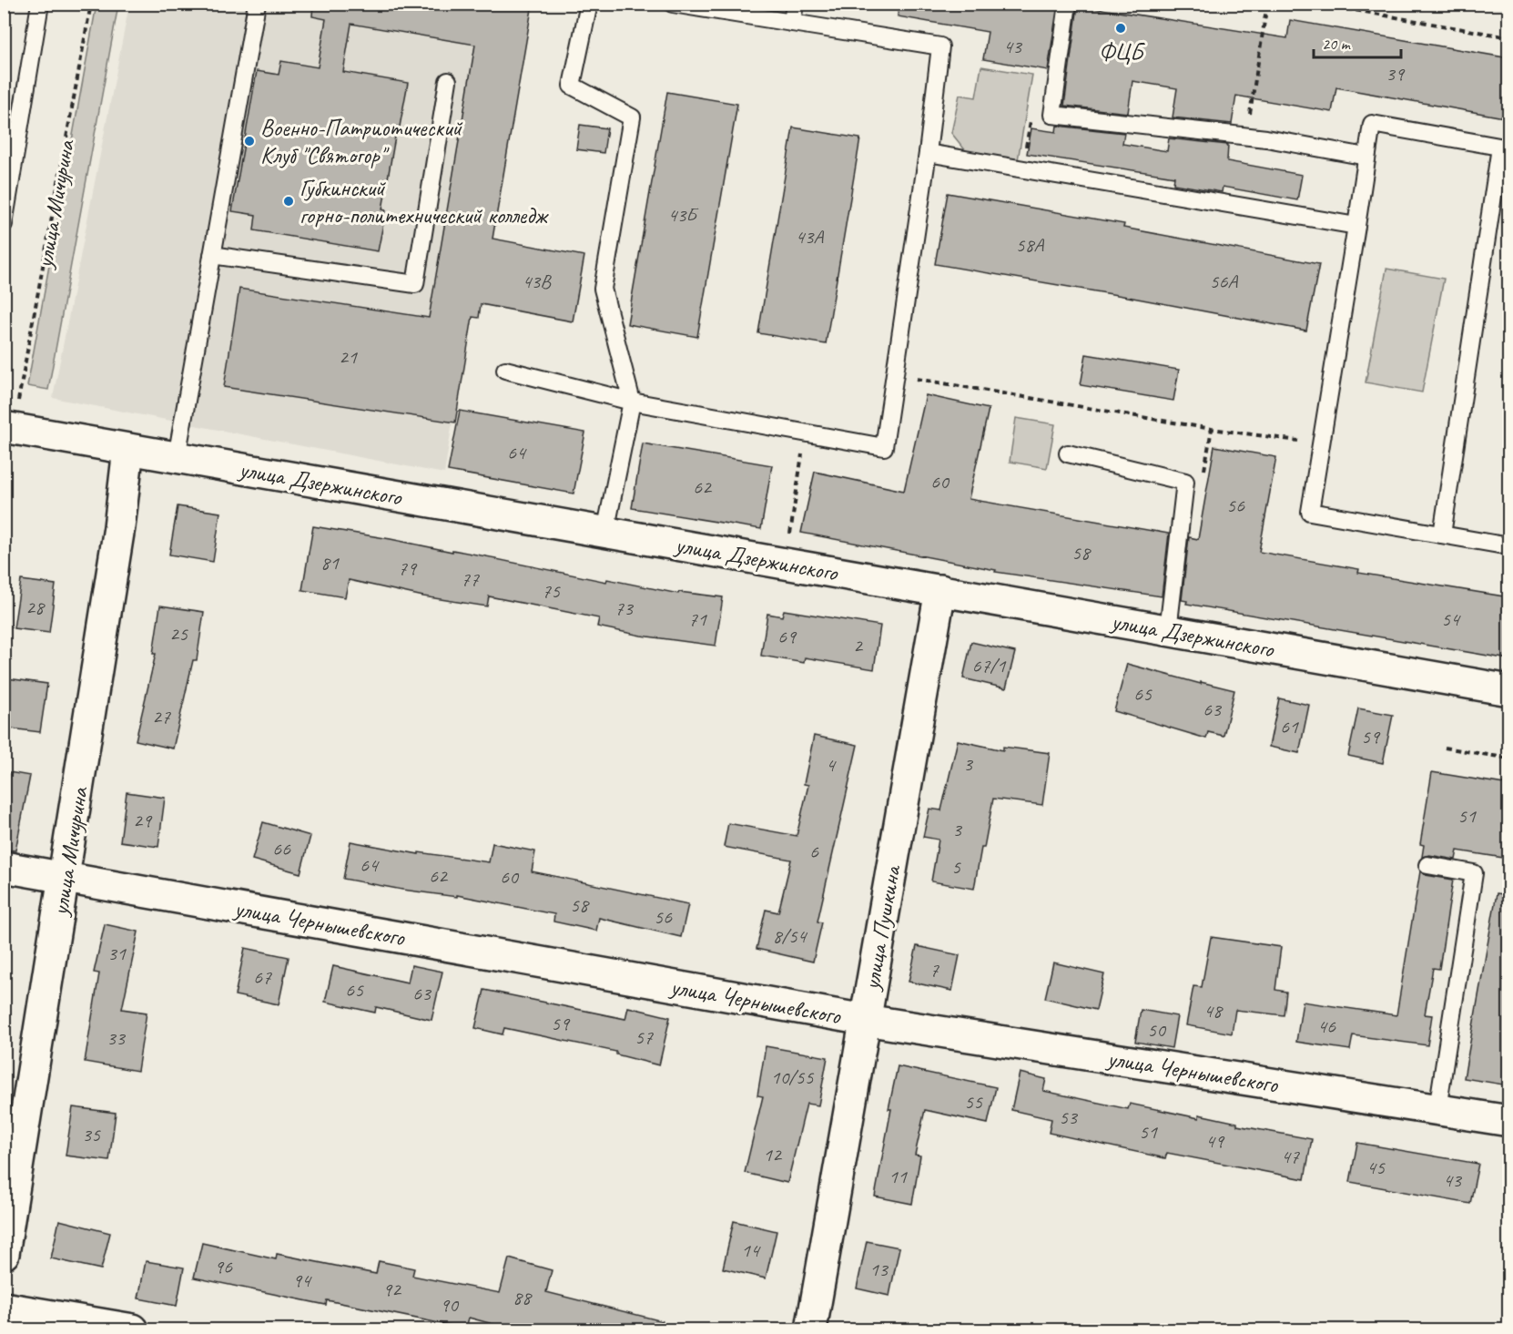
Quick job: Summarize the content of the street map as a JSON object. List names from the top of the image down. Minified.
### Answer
{"streets":{"street":["улица Мичурина","улица Дзержинского","улица Чернышевского","улица Пушкина"]},"crossings":[["улица Мичурина","улица Дзержинского"],["улица Мичурина","улица Чернышевского"],["улица Дзержинского","улица Пушкина"],["улица Чернышевского","улица Пушкина"]],"places":["ФЦБ","Военно-Патриотический Клуб \"Святогор\"","Губкинский горно-политехнический колледж"],"house_numbers":["43","39","43Б","43А","58А","43В","56А","21","64","60","62","56","58","81","79","77","75","28","73","71","54","25","69","2","67/1","65","63","27","61","59","3","4","51","29","3","66","6","64","5","62","60","58","56","8/54","31","7","67","65","63","48","59","46","50","57","33","10/55","55","53","51","35","49","12","47","45","11","43","14","96","13","94","92","88","90"],"scale_bar":"20 m"}
